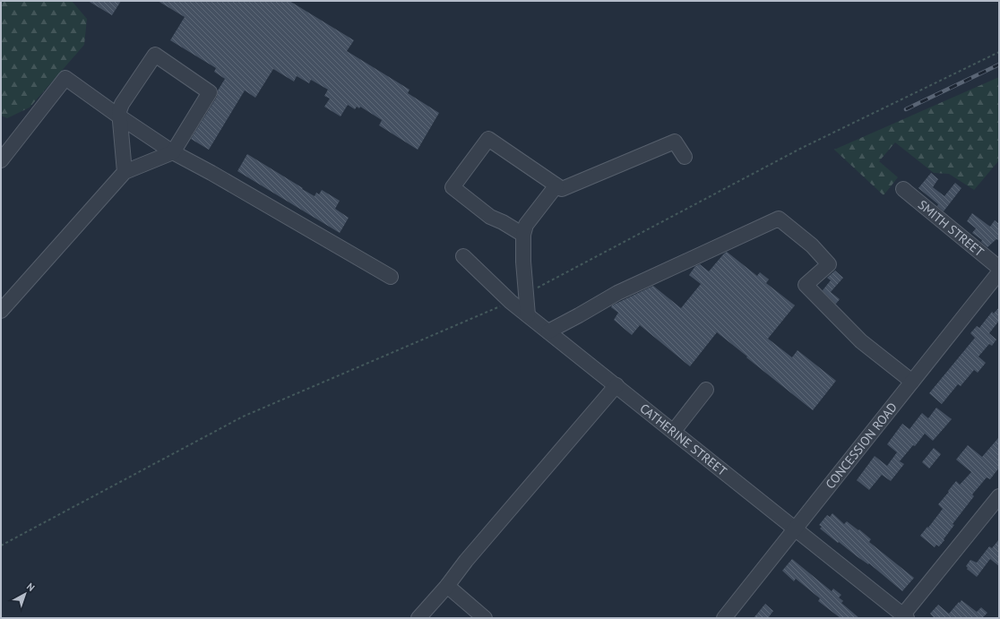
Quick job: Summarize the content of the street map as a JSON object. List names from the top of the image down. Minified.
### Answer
{"streets":{"street":["SMITH STREET","CATHERINE STREET","CONCESSION ROAD"]},"crossings":[["SMITH STREET","CONCESSION ROAD"],["CATHERINE STREET","CONCESSION ROAD"]],"north":"top right"}
